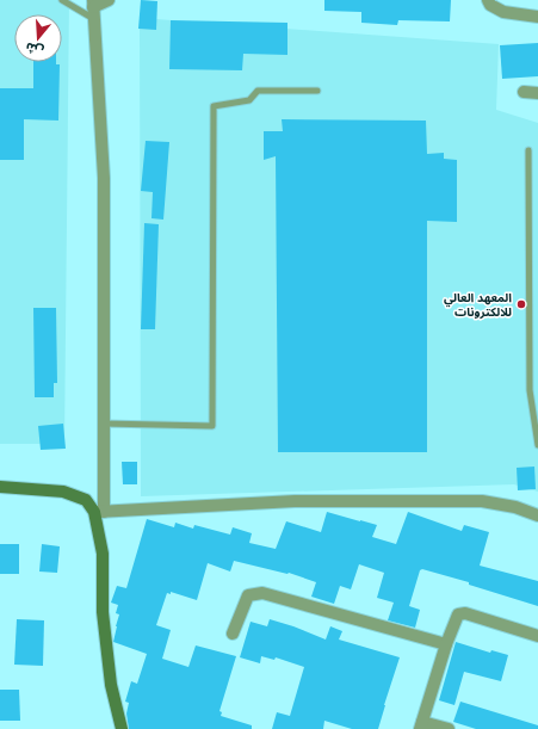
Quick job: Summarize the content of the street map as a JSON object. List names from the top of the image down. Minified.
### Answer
{"places":["المعهد العالي للالكترونات"],"north":"bottom"}
